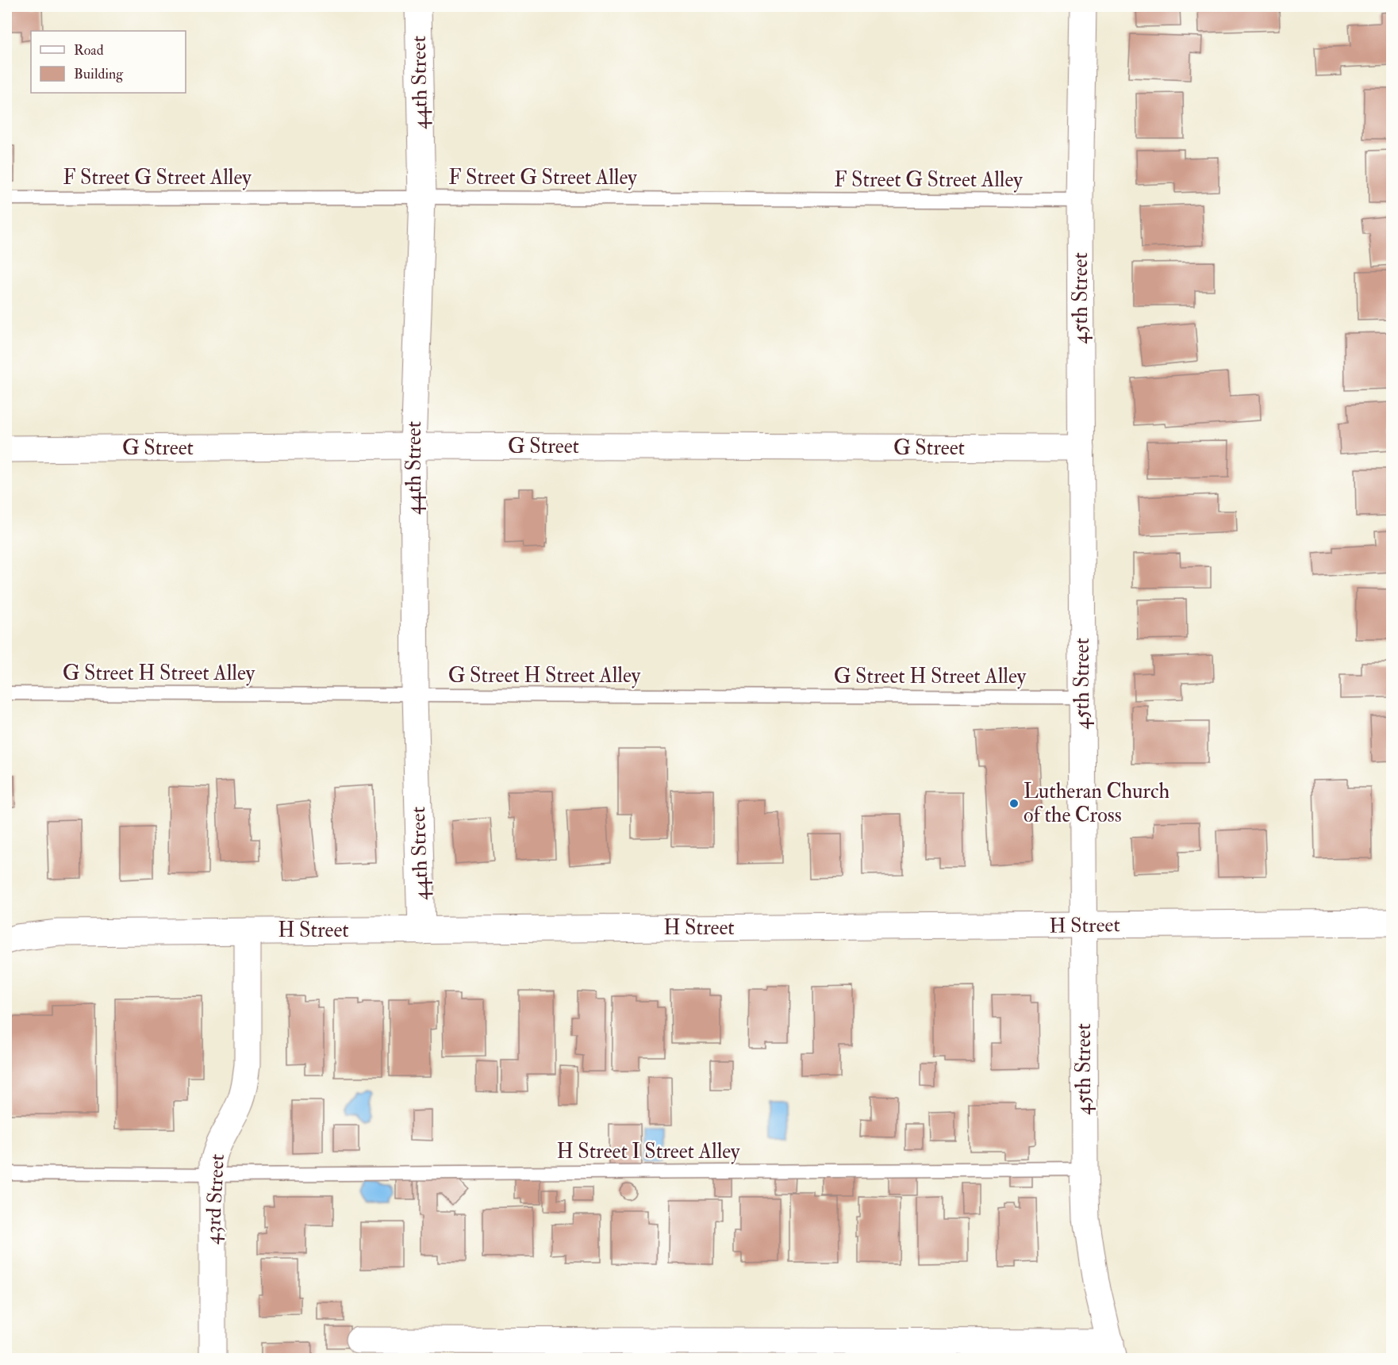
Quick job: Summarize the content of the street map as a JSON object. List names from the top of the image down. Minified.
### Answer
{"streets":{"street":["44th Street","45th Street","G Street","H Street","43rd Street"],"lane":["F Street G Street Alley","G Street H Street Alley","H Street I Street Alley"]},"crossings":[["44th Street","F Street G Street Alley"],["44th Street","G Street"],["44th Street","G Street H Street Alley"],["44th Street","H Street"],["F Street G Street Alley","45th Street"],["45th Street","G Street"],["45th Street","G Street H Street Alley"],["45th Street","H Street"],["45th Street","H Street I Street Alley"],["H Street","43rd Street"],["H Street I Street Alley","43rd Street"]],"places":["Lutheran Church of the Cross"],"legend":["Road","Building"]}
